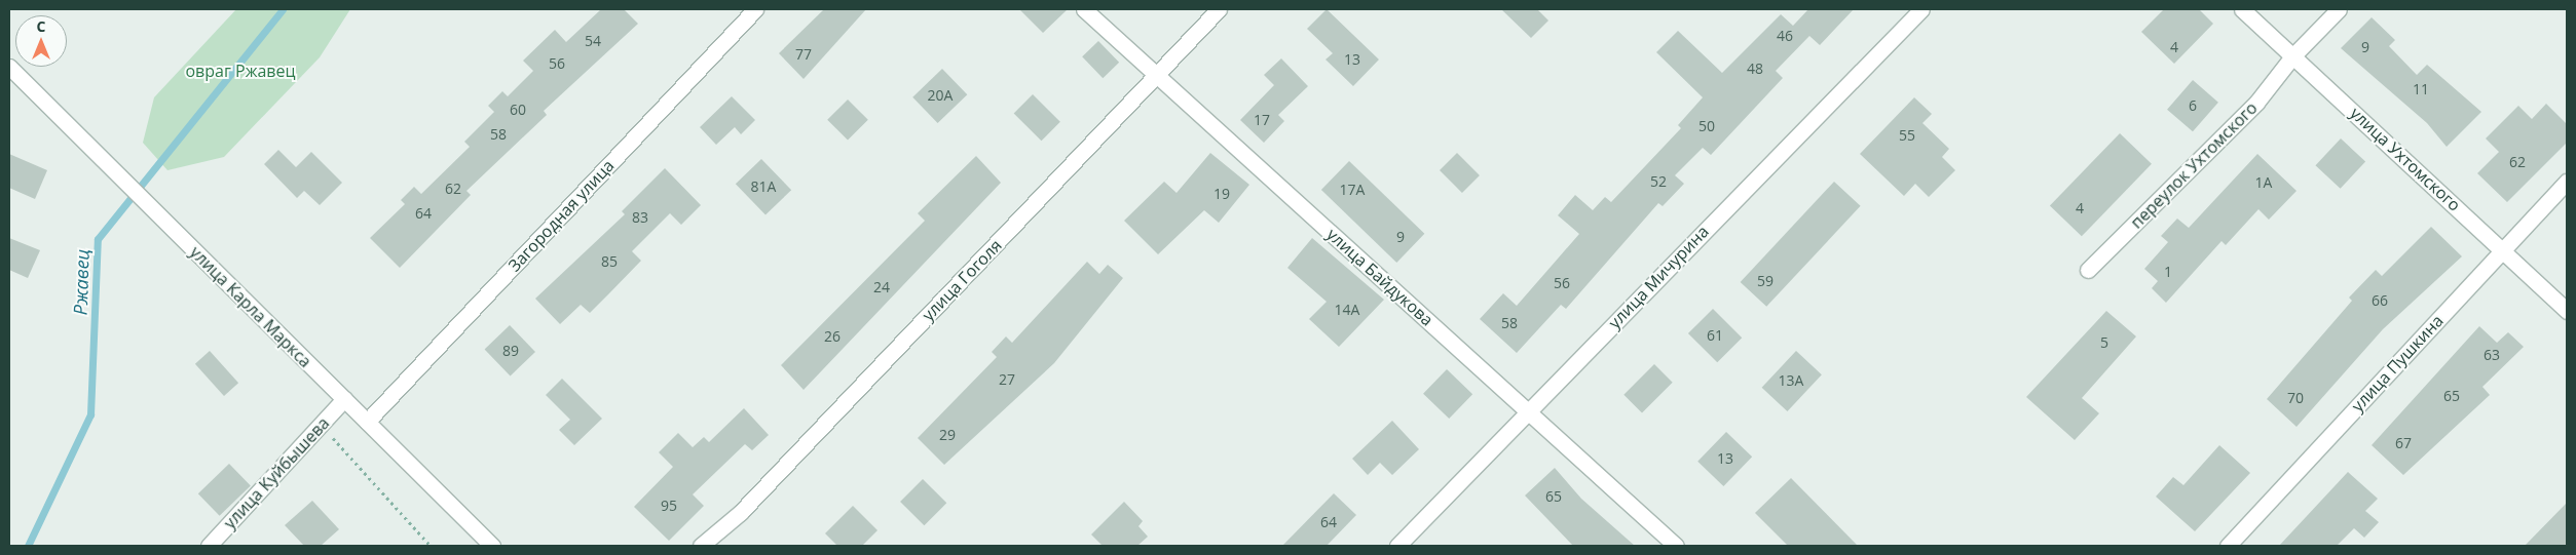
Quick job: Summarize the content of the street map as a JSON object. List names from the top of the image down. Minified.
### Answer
{"streets":{"street":["улица Ухтомского","переулок Ухтомского","Загородная улица","улица Байдукова","улица Мичурина","улица Гоголя","улица Карла Маркса","улица Пушкина","улица Куйбышева"]},"crossings":[["улица Ухтомского","переулок Ухтомского"],["улица Ухтомского","улица Пушкина"],["Загородная улица","улица Карла Маркса"],["улица Байдукова","улица Мичурина"],["улица Байдукова","улица Гоголя"],["улица Карла Маркса","улица Куйбышева"]],"water":["Ржавец"],"parks":["овраг Ржавец"],"house_numbers":["46","54","4","9","77","13","56","48","11","20А","6","60","17","50","58","55","62","52","1А","81А","62","17А","19","4","64","83","9","85","1","59","56","24","66","14А","58","61","26","5","89","63","27","13А","65","70","29","67","13","65","95","64"],"north":"top"}
